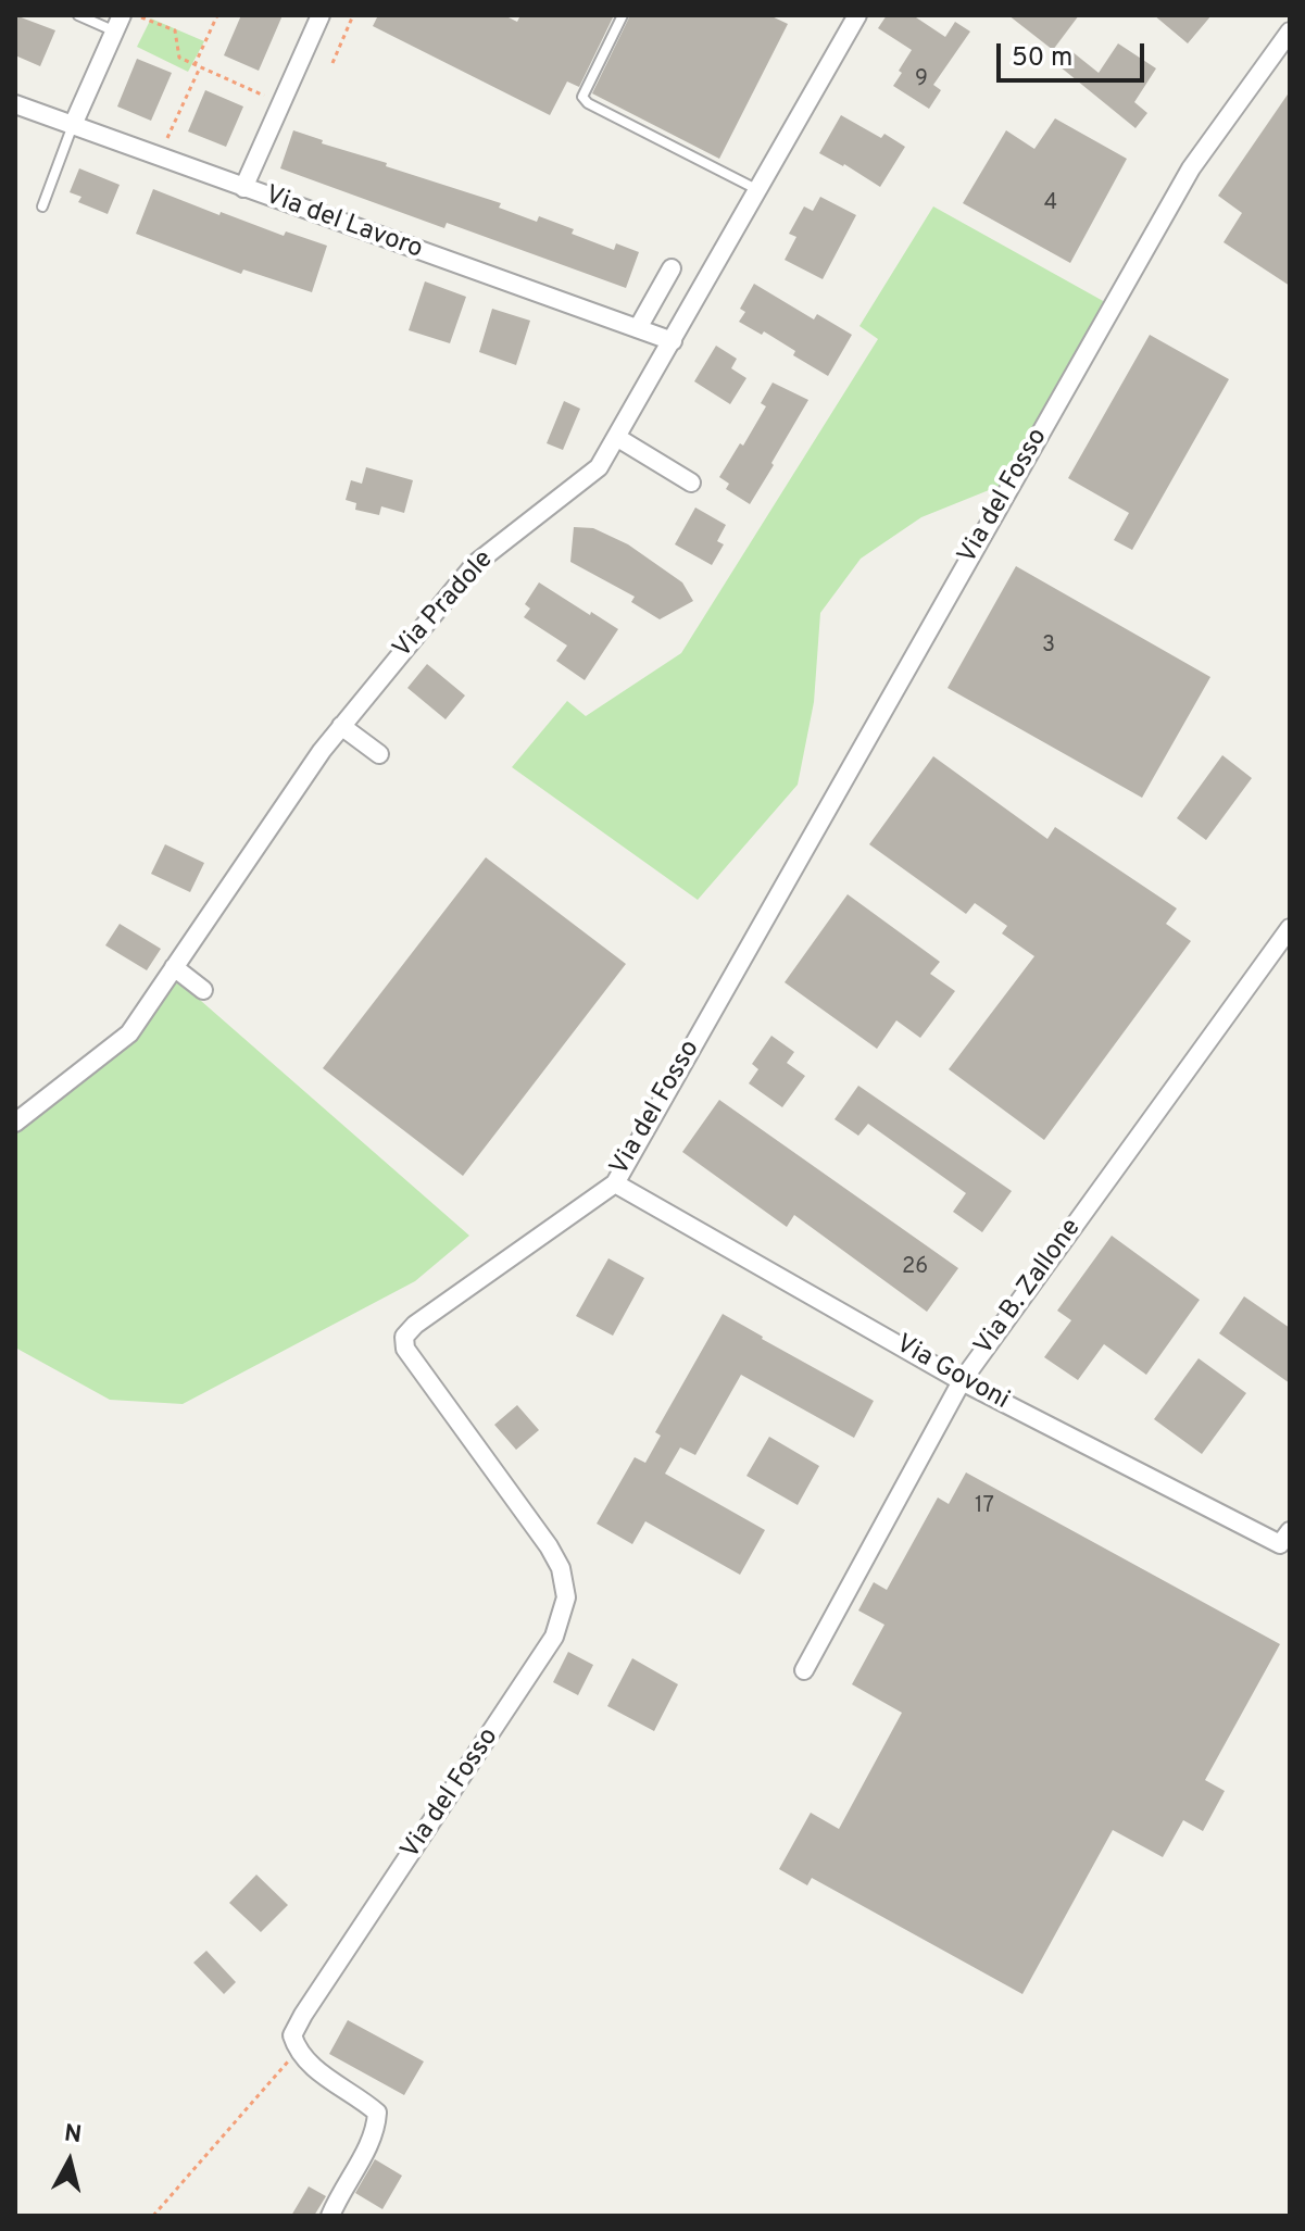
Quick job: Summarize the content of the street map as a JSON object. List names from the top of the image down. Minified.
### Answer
{"streets":{"street":["Via del Lavoro","Via del Fosso","Via Pradole","Via B. Zallone","Via Govoni"]},"crossings":[["Via del Lavoro","Via Pradole"],["Via del Fosso","Via Govoni"],["Via B. Zallone","Via Govoni"]],"house_numbers":["9","4","3","26","17"],"scale_bar":"50 m","north":"top"}
